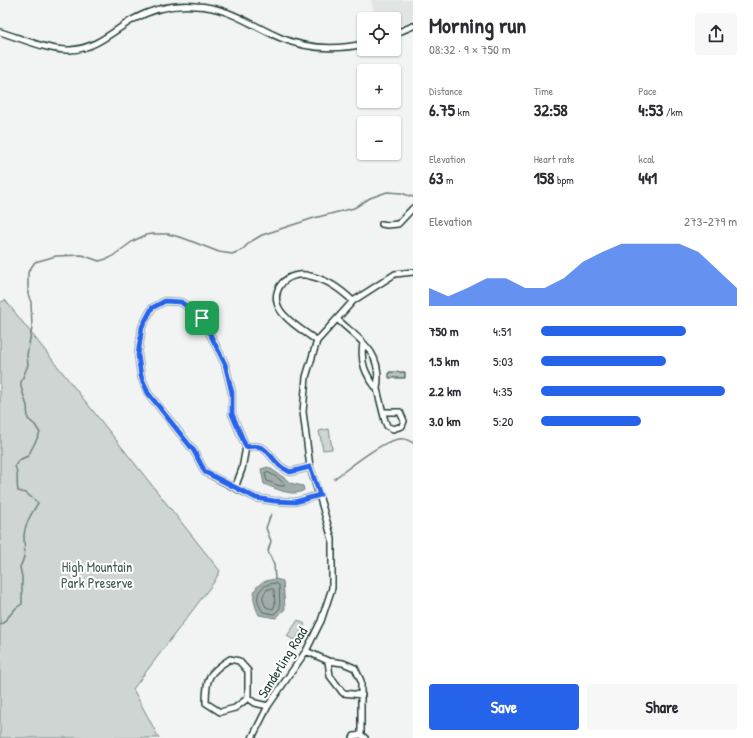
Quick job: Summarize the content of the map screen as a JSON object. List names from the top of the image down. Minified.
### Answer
{"streets":{"street":["Sanderling Road"]},"parks":["High Mountain Park Preserve"],"page":{"heading":["Morning run","08:32 · 9 × 750 m"],"map_buttons":["+","−"],"stats":[["Distance","6.75 km"],["Time","32:58"],["Pace","4:53 /km"],["Elevation","63 m"],["Heart rate","158 bpm"],["kcal","441"]],"chart":["Elevation","273–279 m"],"list":[{"name":"750 m","note":"4:51"},{"name":"1.5 km","note":"5:03"},{"name":"2.2 km","note":"4:35"},{"name":"3.0 km","note":"5:20"}],"buttons":["Save","Share"]}}
